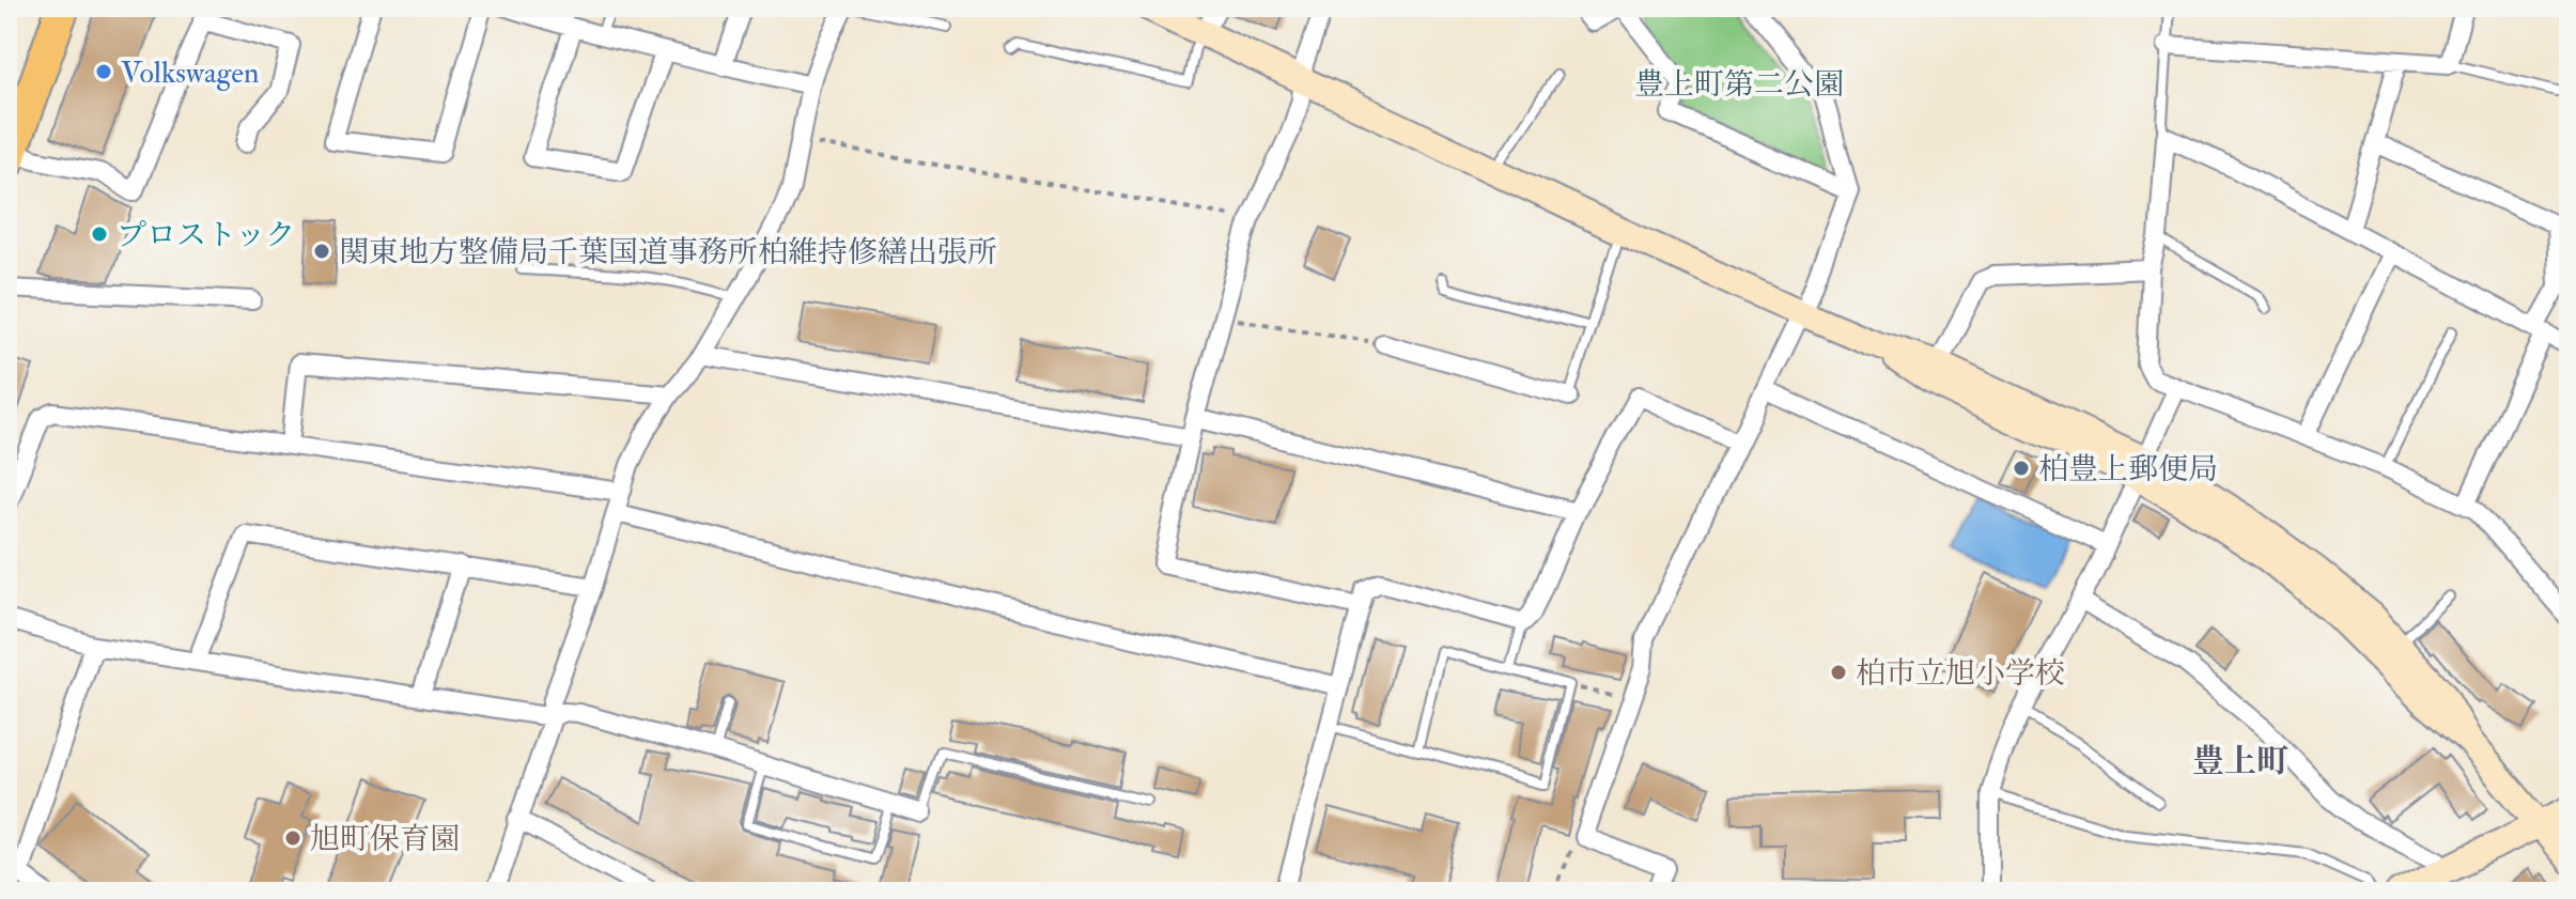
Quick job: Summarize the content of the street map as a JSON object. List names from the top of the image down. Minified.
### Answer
{"districts":["豊上町"],"parks":["豊上町第二公園"],"places":["Volkswagen","プロストック","関東地方整備局千葉国道事務所柏維持修繕出張所","柏豊上郵便局","柏市立旭小学校","旭町保育園"]}
